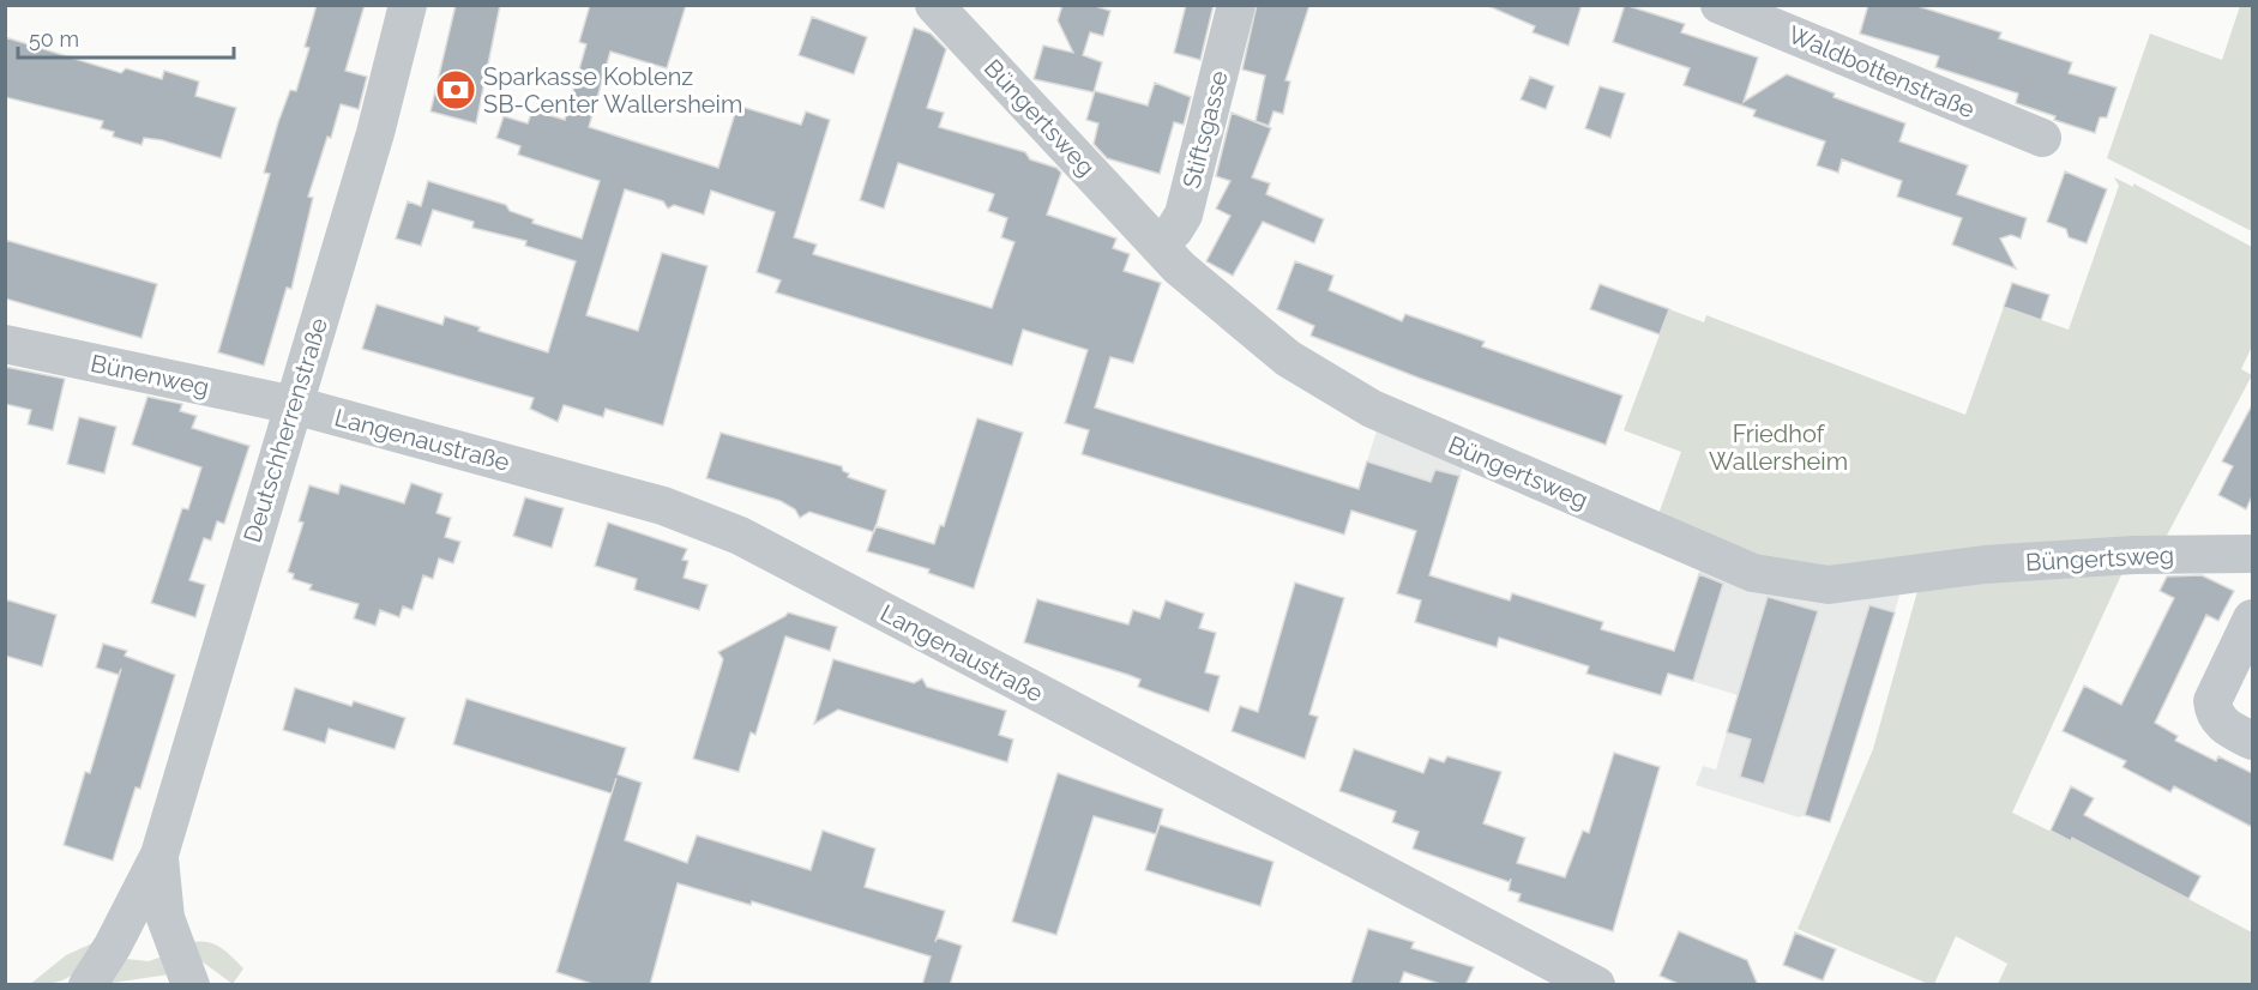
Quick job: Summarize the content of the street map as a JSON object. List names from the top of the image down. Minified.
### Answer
{"streets":{"street":["Waldbottenstraße","Büngertsweg","Stiftsgasse","Bünenweg","Deutschherrenstraße","Langenaustraße"]},"crossings":[["Büngertsweg","Stiftsgasse"],["Bünenweg","Deutschherrenstraße"],["Bünenweg","Langenaustraße"],["Deutschherrenstraße","Langenaustraße"]],"parks":["Friedhof Wallersheim"],"places":{"bank":["Sparkasse Koblenz SB-Center Wallersheim"]},"scale_bar":"50 m"}
